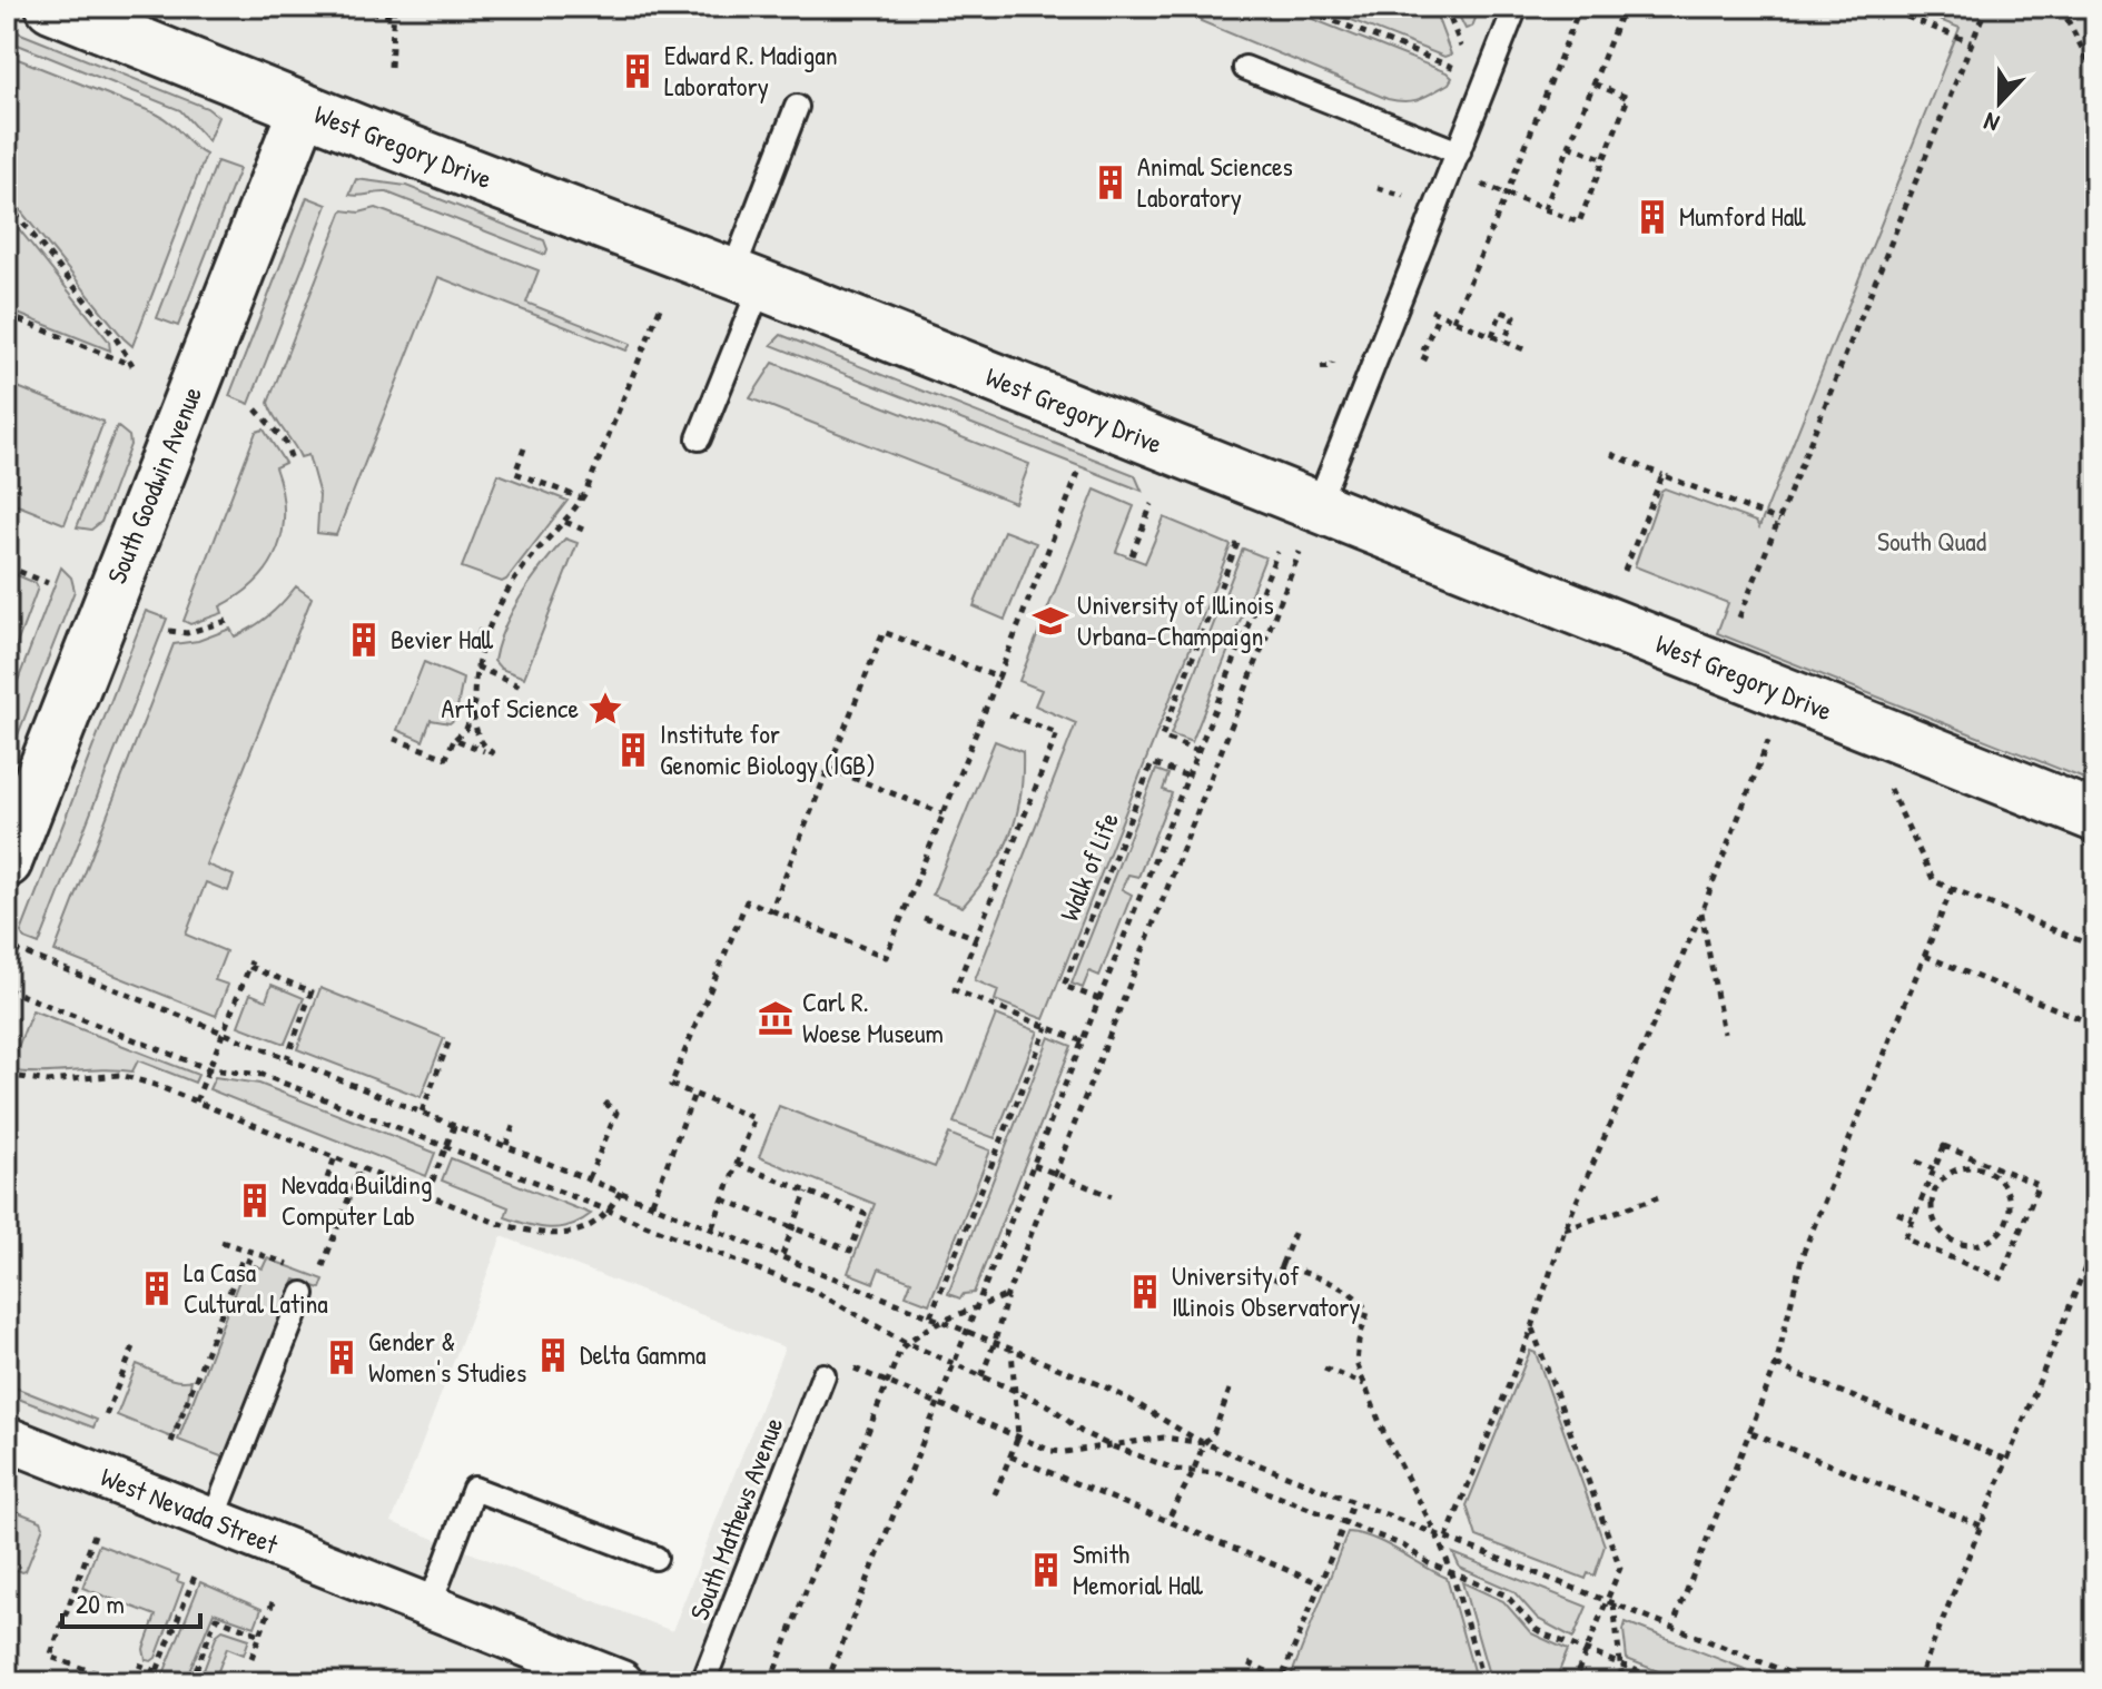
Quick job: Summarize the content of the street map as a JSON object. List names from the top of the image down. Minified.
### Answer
{"streets":{"street":["West Gregory Drive","South Goodwin Avenue","West Nevada Street"],"lane":["South Mathews Avenue"],"path":["Walk of Life"]},"crossings":[["West Gregory Drive","South Goodwin Avenue"]],"parks":["South Quad"],"places":{"building":["Edward R. Madigan Laboratory","Animal Sciences Laboratory","Mumford Hall","Bevier Hall","Institute for Genomic Biology (IGB)","Nevada Building Computer Lab","La Casa Cultural Latina","University of Illinois Observatory","Delta Gamma","Gender & Women's Studies","Smith Memorial Hall"],"school or university":["University of Illinois Urbana-Champaign"],"place":["Art of Science"],"museum":["Carl R. Woese Museum"]},"scale_bar":"20 m","north":"bottom"}
